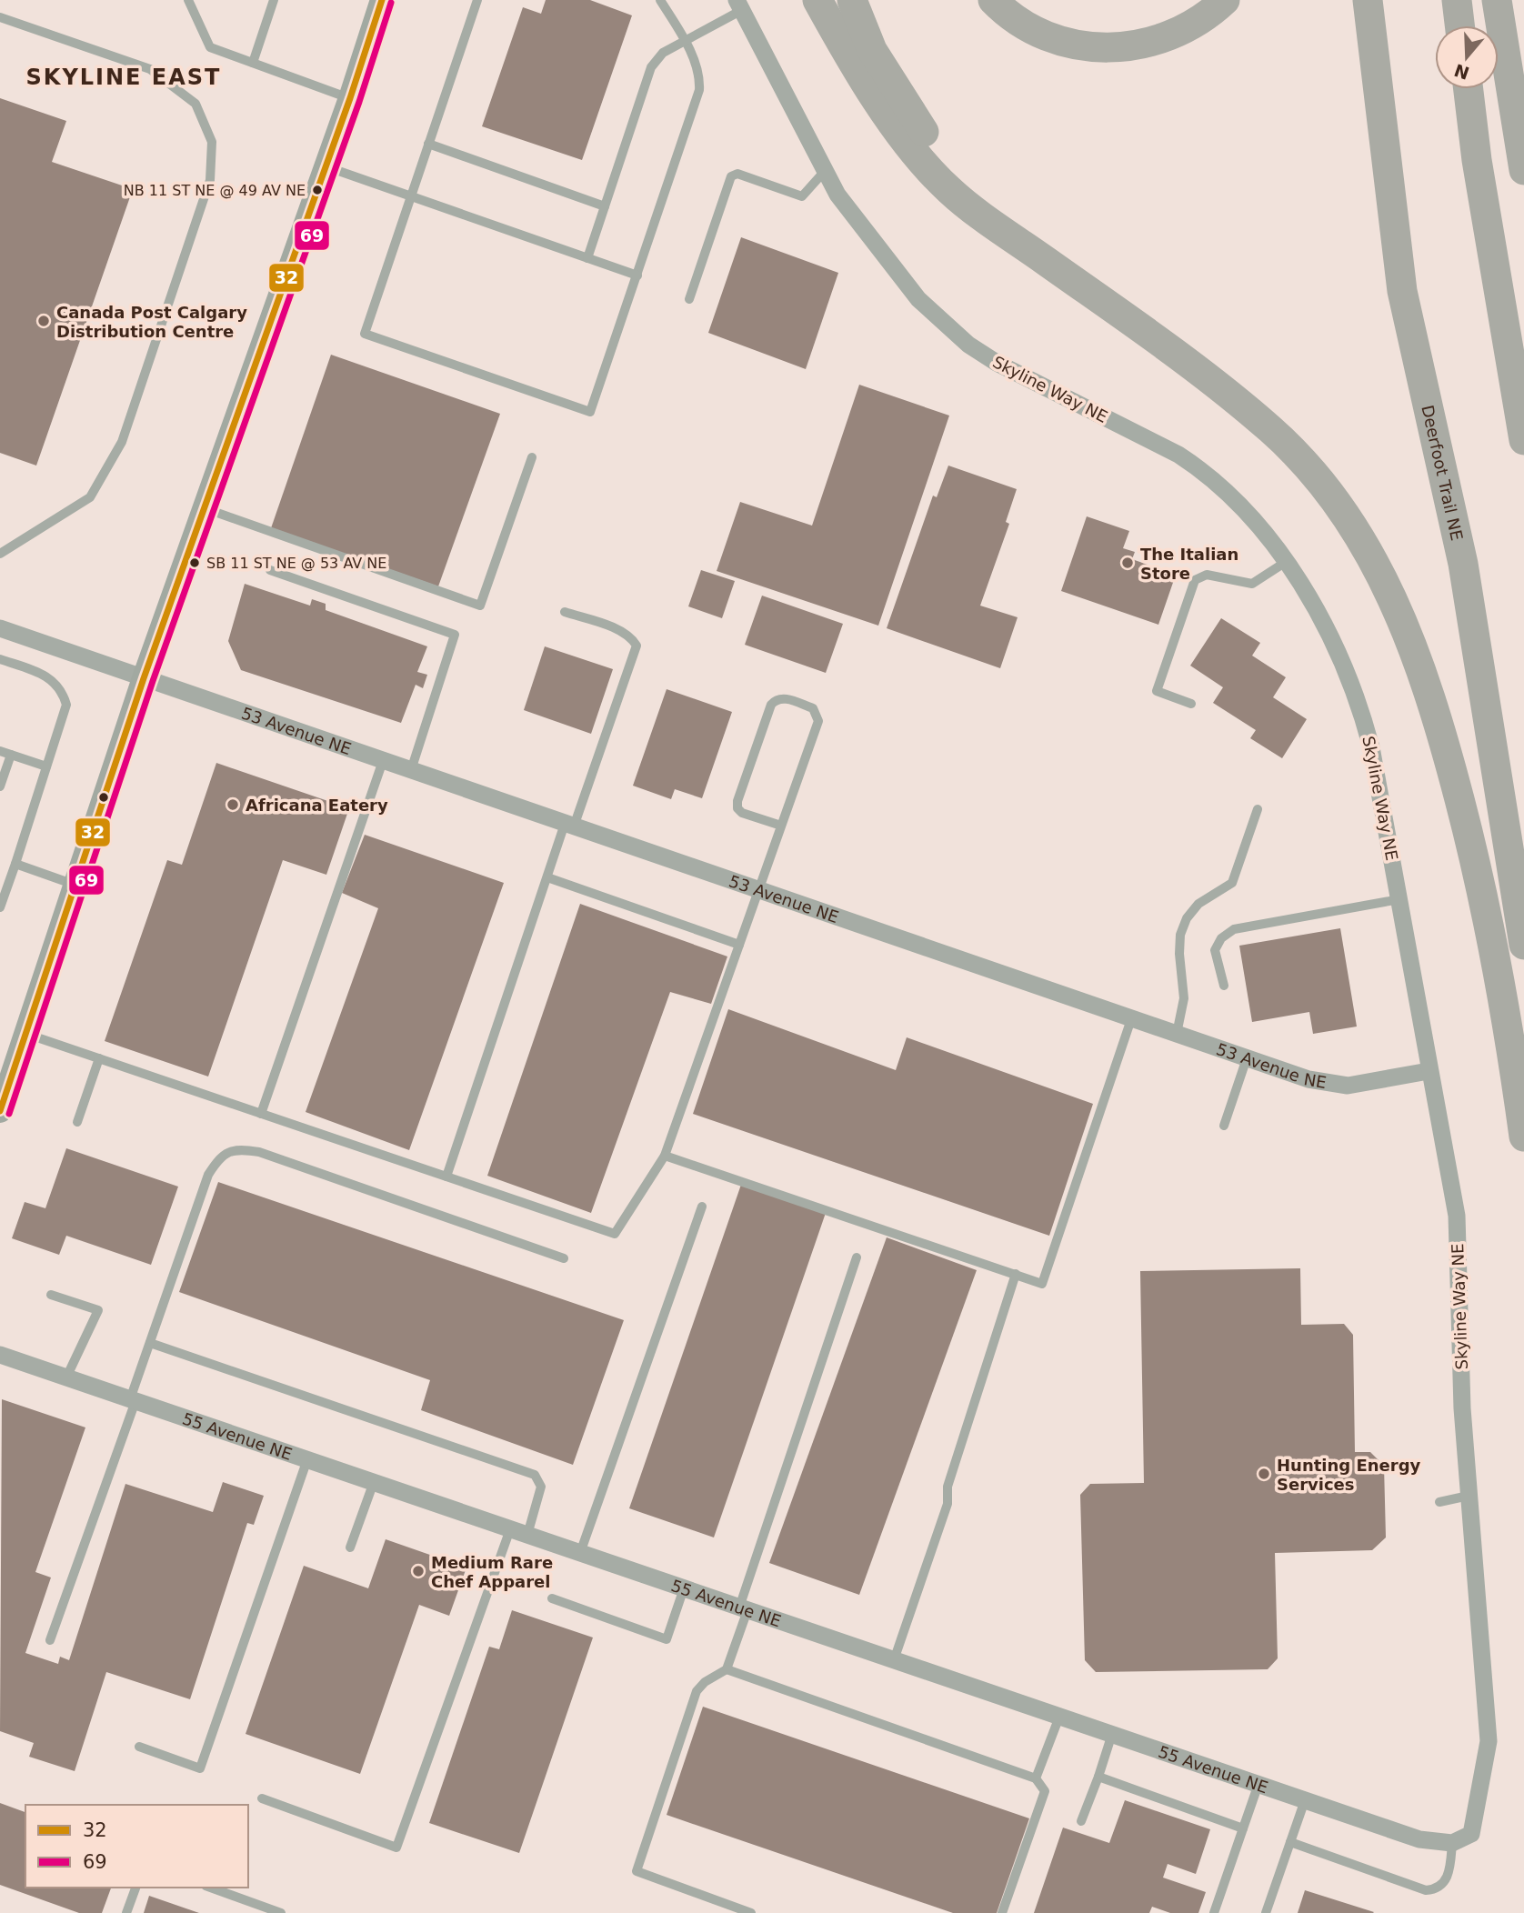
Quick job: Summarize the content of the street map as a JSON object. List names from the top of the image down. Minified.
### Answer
{"streets":{"highway":["Deerfoot Trail NE"],"street":["Skyline Way NE","53 Avenue NE","55 Avenue NE"]},"crossings":[["Skyline Way NE","53 Avenue NE"],["Skyline Way NE","55 Avenue NE"]],"districts":["SKYLINE EAST"],"places":["NB 11 ST NE @ 49 AV NE","Canada Post Calgary Distribution Centre","SB 11 ST NE @ 53 AV NE","The Italian Store","Africana Eatery","Hunting Energy Services","Medium Rare Chef Apparel"],"lines":["transit line 32","transit line 69"],"legend":["32","69"],"north":"bottom"}
